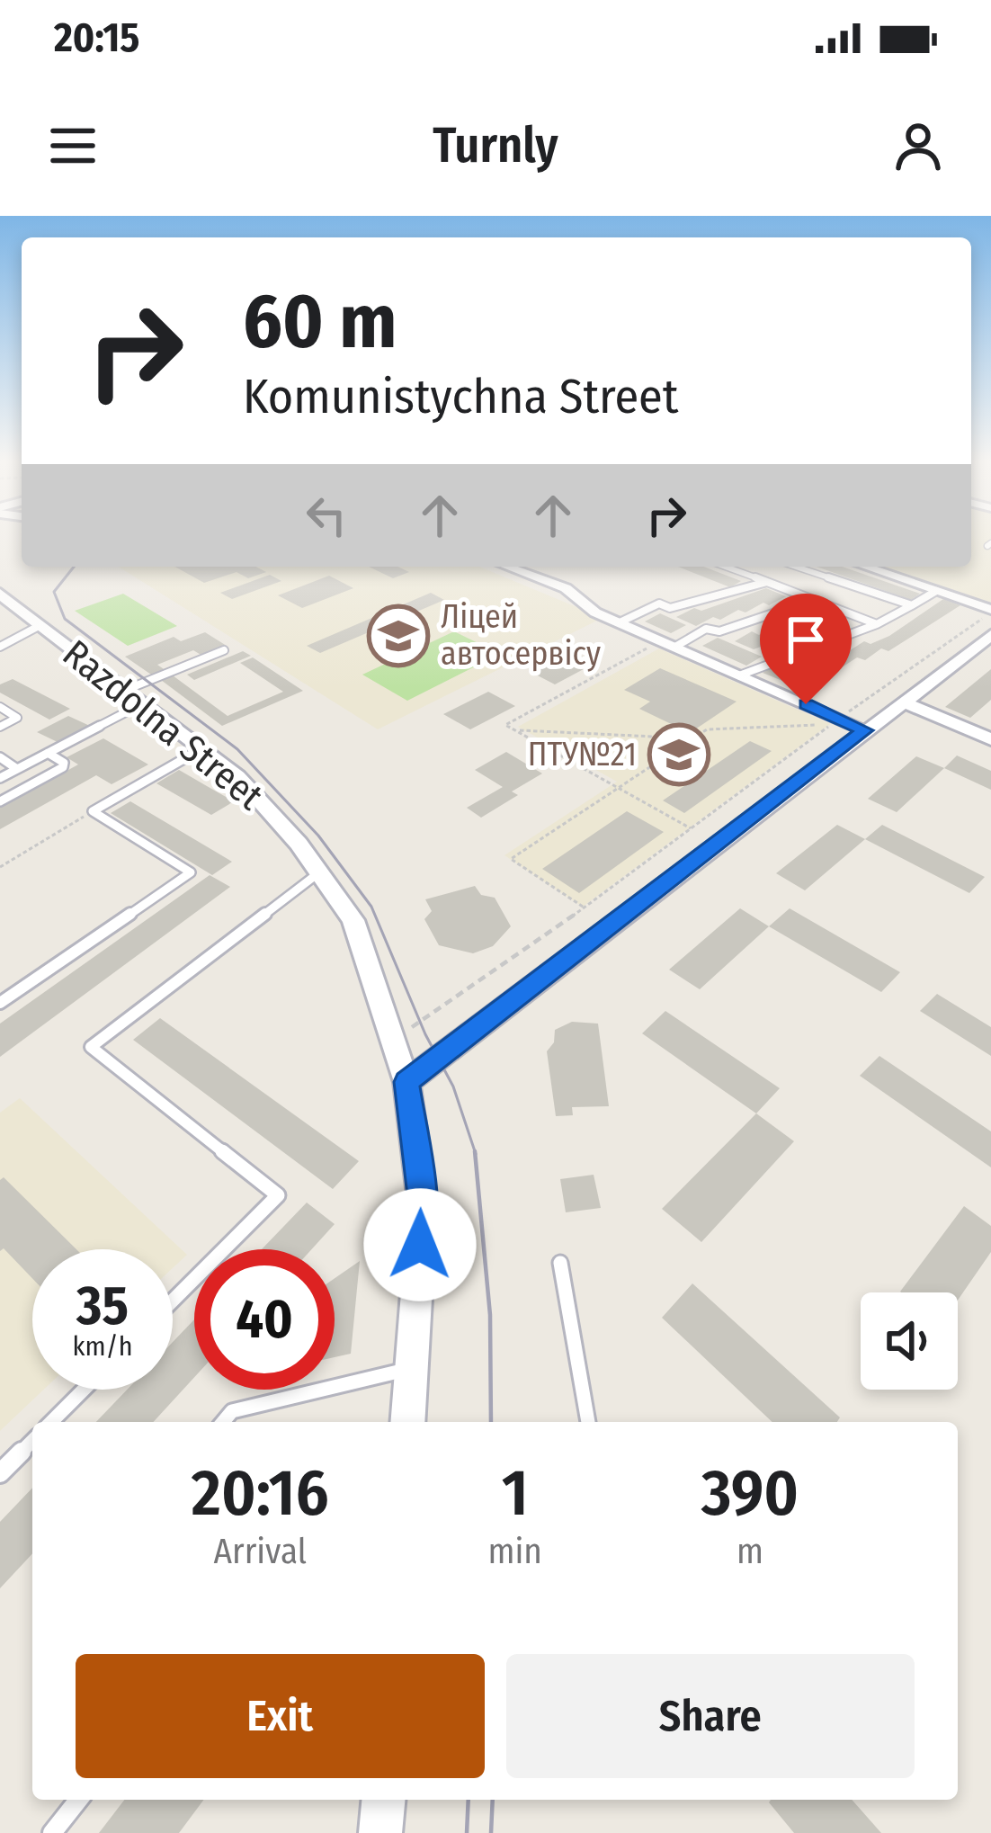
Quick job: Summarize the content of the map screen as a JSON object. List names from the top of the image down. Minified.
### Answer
{"streets":{"street":["Razdolna Street"]},"places":{"school or university":["Ліцей автосервісу","ПТУ№21"]},"page":{"status":"20:15","header":"Turnly","turn":["60 m","Komunistychna Street"],"speed":"35 km/h","limit":"40","eta":["20:16","Arrival","1","min","390","m"],"buttons":["Exit","Share"]}}
